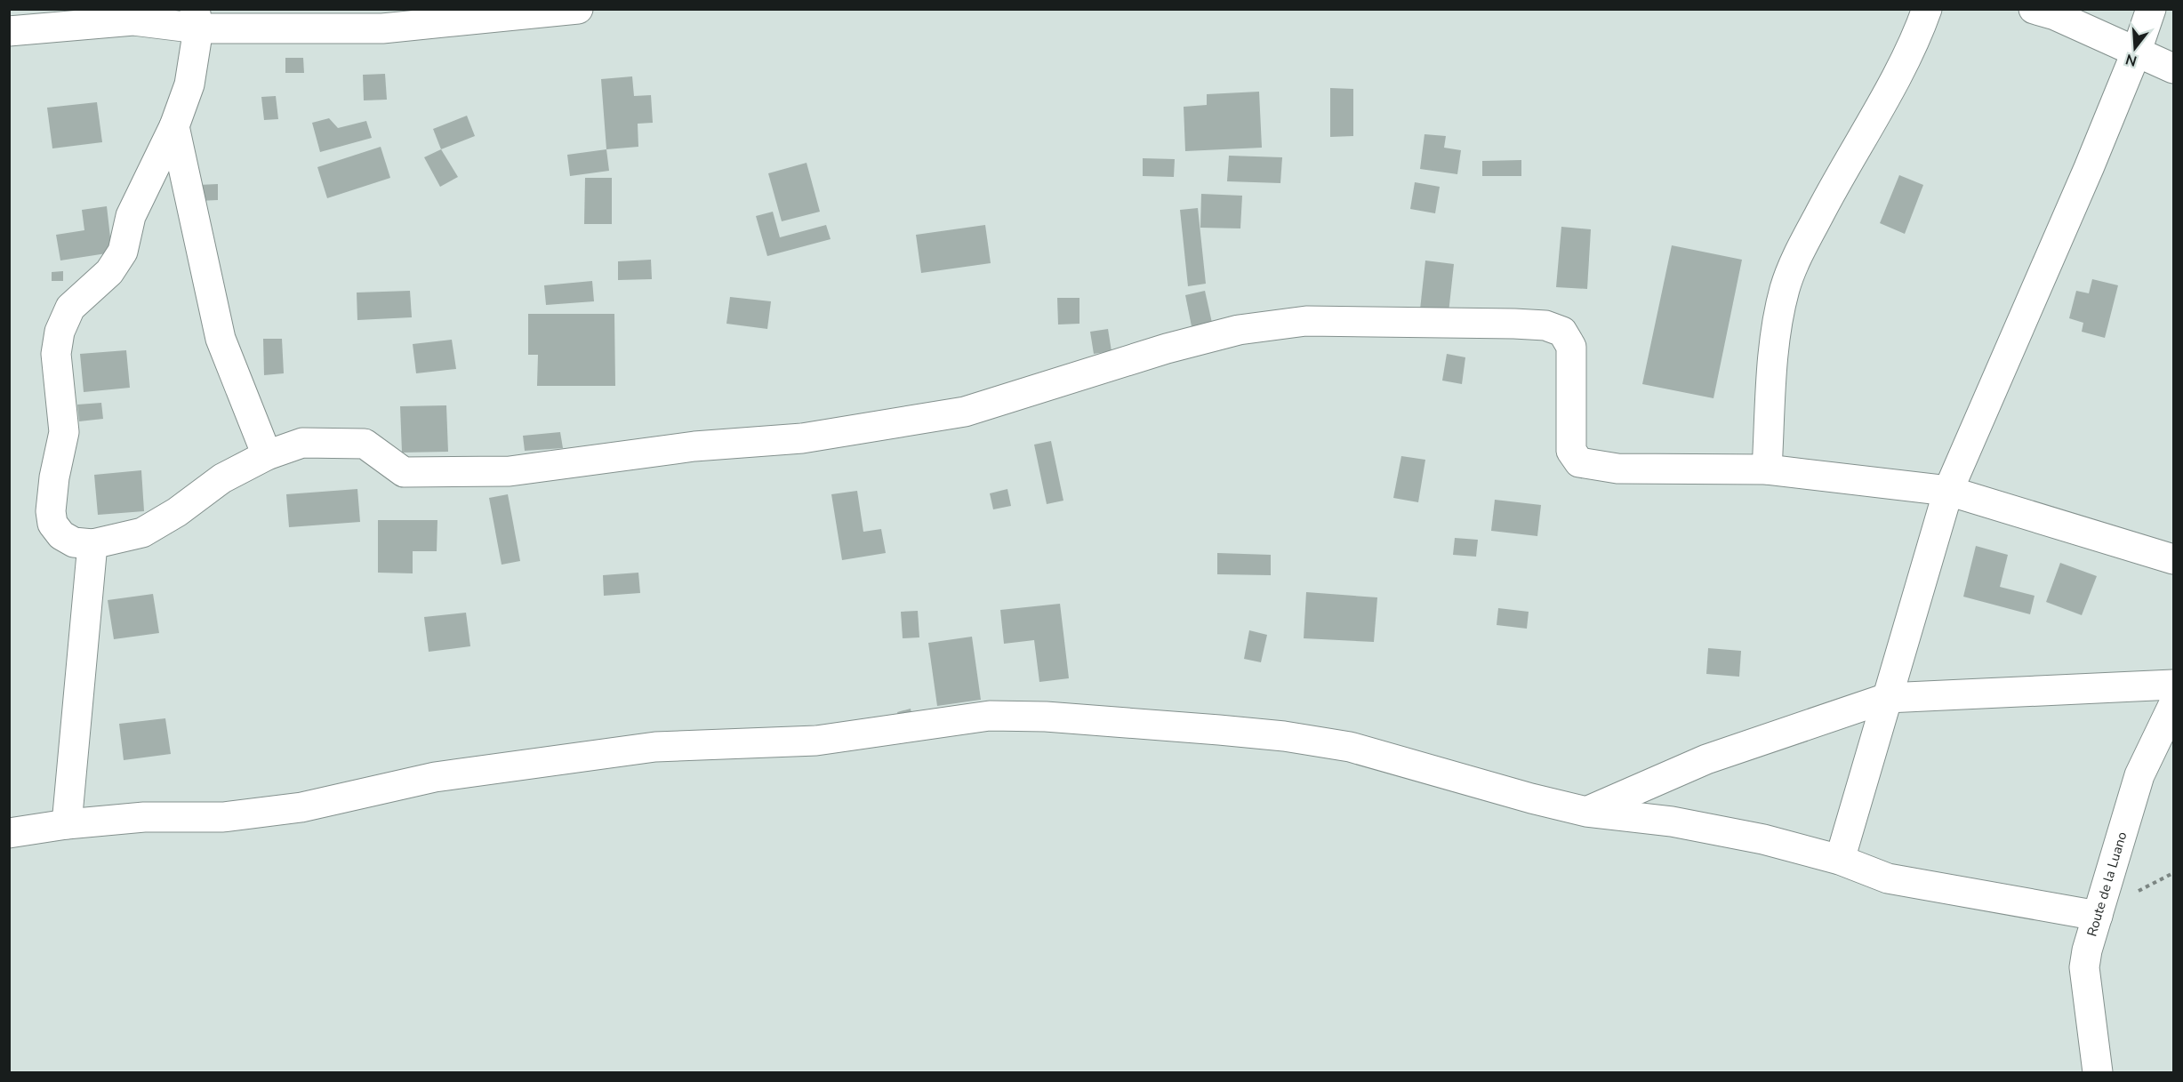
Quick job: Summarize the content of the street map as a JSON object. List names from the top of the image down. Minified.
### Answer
{"streets":{"street":["Route de la Luano"]},"north":"bottom"}
